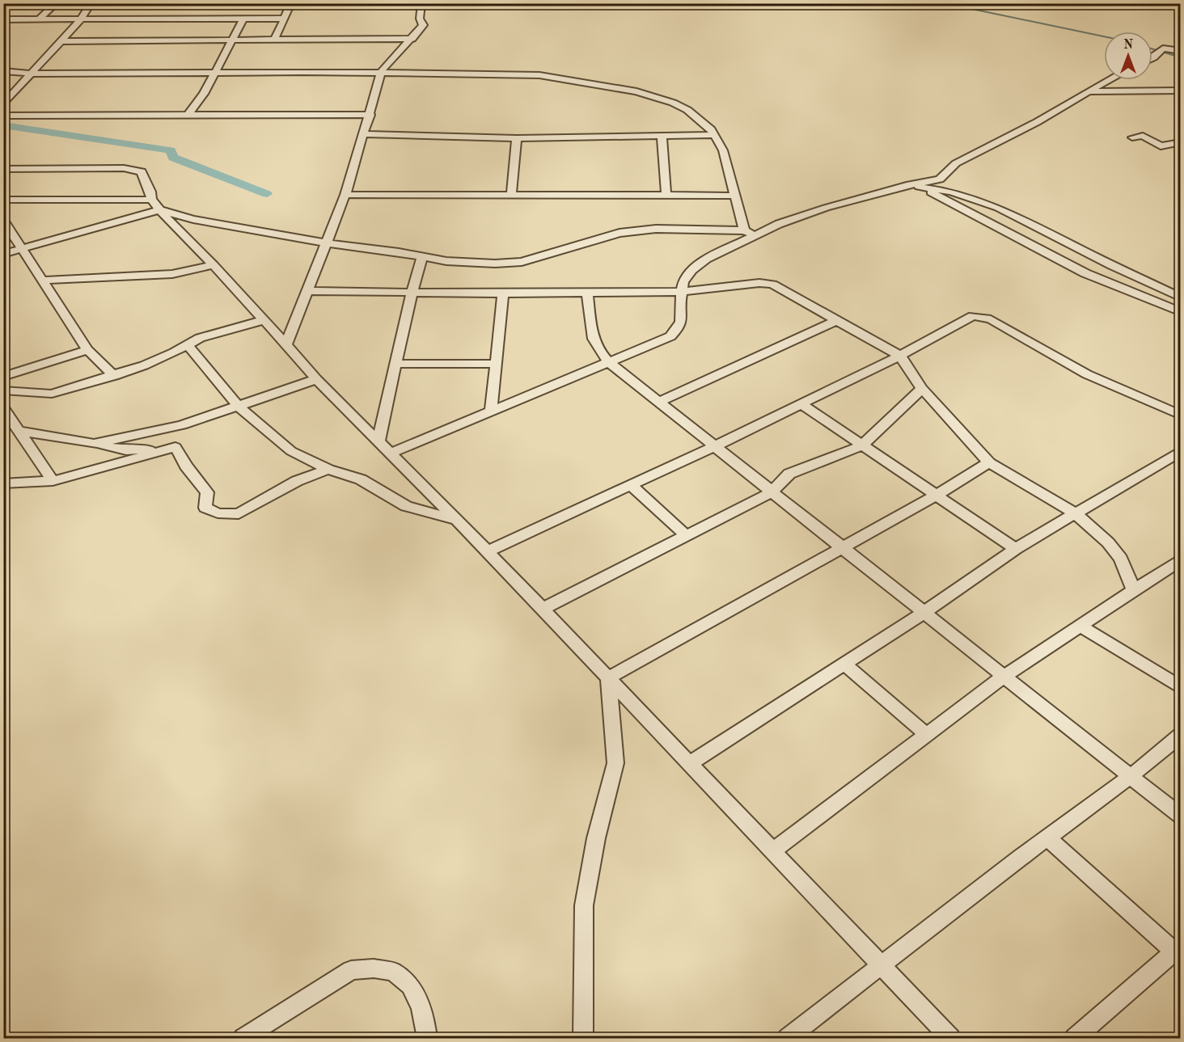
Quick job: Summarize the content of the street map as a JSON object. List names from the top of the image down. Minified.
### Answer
{"north":"top"}
